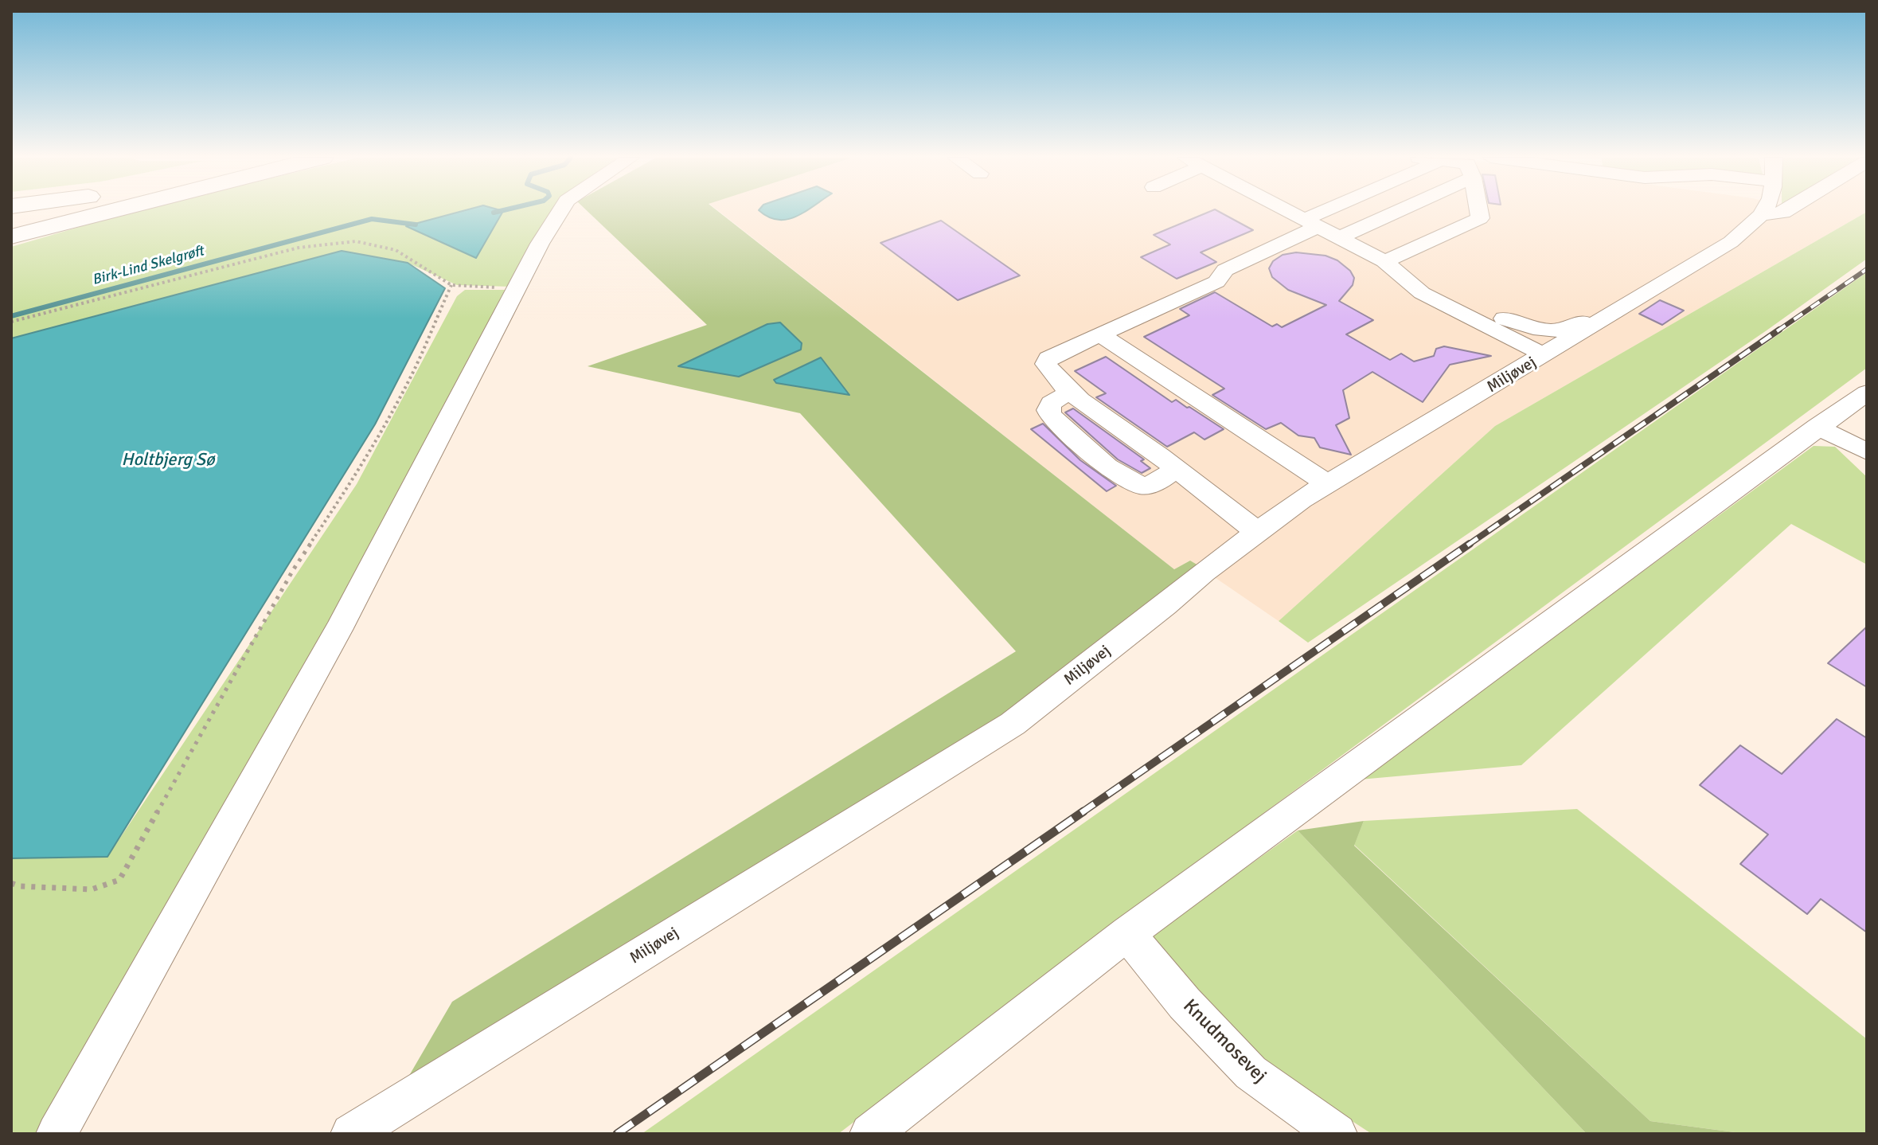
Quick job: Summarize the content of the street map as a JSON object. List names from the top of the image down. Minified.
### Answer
{"streets":{"street":["Miljøvej","Knudmosevej"]},"water":["Birk-Lind Skelgrøft","Holtbjerg Sø"]}
